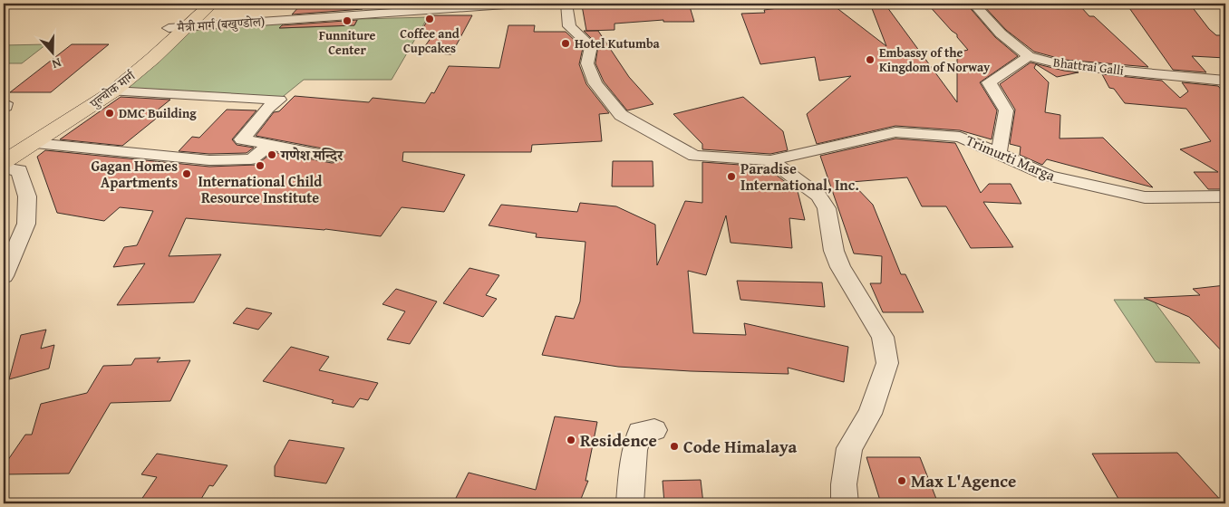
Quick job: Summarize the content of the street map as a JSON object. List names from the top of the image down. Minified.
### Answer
{"streets":{"main road":["पुल्चोक मार्ग"],"street":["मैत्री मार्ग (बखुण्डोल)","Bhattrai Galli","Trimurti Marga"]},"crossings":[["मैत्री मार्ग (बखुण्डोल)","पुल्चोक मार्ग"]],"places":["Coffee and Cupcakes","Funniture Center","Hotel Kutumba","Embassy of the Kingdom of Norway","DMC Building","गणेश मन्दिर","International Child Resource Institute","Gagan Homes Apartments","Paradise International, Inc.","Residence","Code Himalaya","Max L'Agence"],"north":"bottom"}
